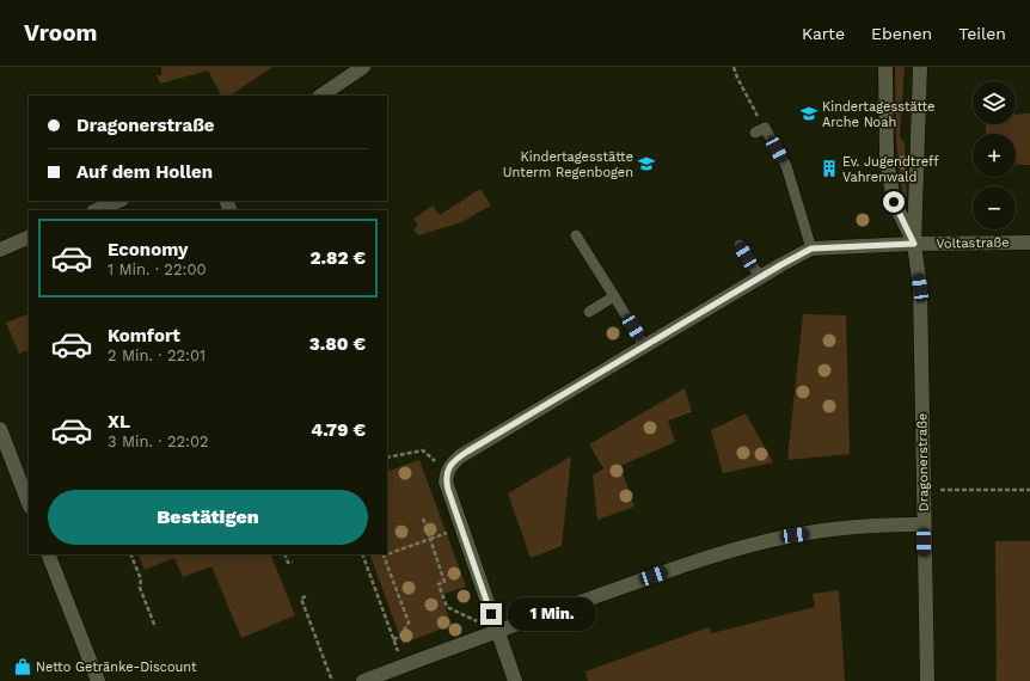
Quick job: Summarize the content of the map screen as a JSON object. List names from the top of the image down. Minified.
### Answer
{"streets":{"street":["Voltastraße","Dragonerstraße"]},"crossings":[["Voltastraße","Dragonerstraße"]],"places":{"school or university":["Kindertagesstätte Arche Noah","Kindertagesstätte Unterm Regenbogen"],"building":["Ev. Jugendtreff Vahrenwald"],"shop":["Netto Getränke-Discount"]},"page":{"header":"Vroom","nav":["Karte","Ebenen","Teilen"],"map_buttons":["+","−"],"banner":["Dragonerstraße","Auf dem Hollen"],"list":[{"name":"Economy","note":"1 Min. · 22:00","value":"2.82 €"},{"name":"Komfort","note":"2 Min. · 22:01","value":"3.80 €"},{"name":"XL","note":"3 Min. · 22:02","value":"4.79 €"}],"buttons":"Bestätigen","bubble":"1 Min."}}
